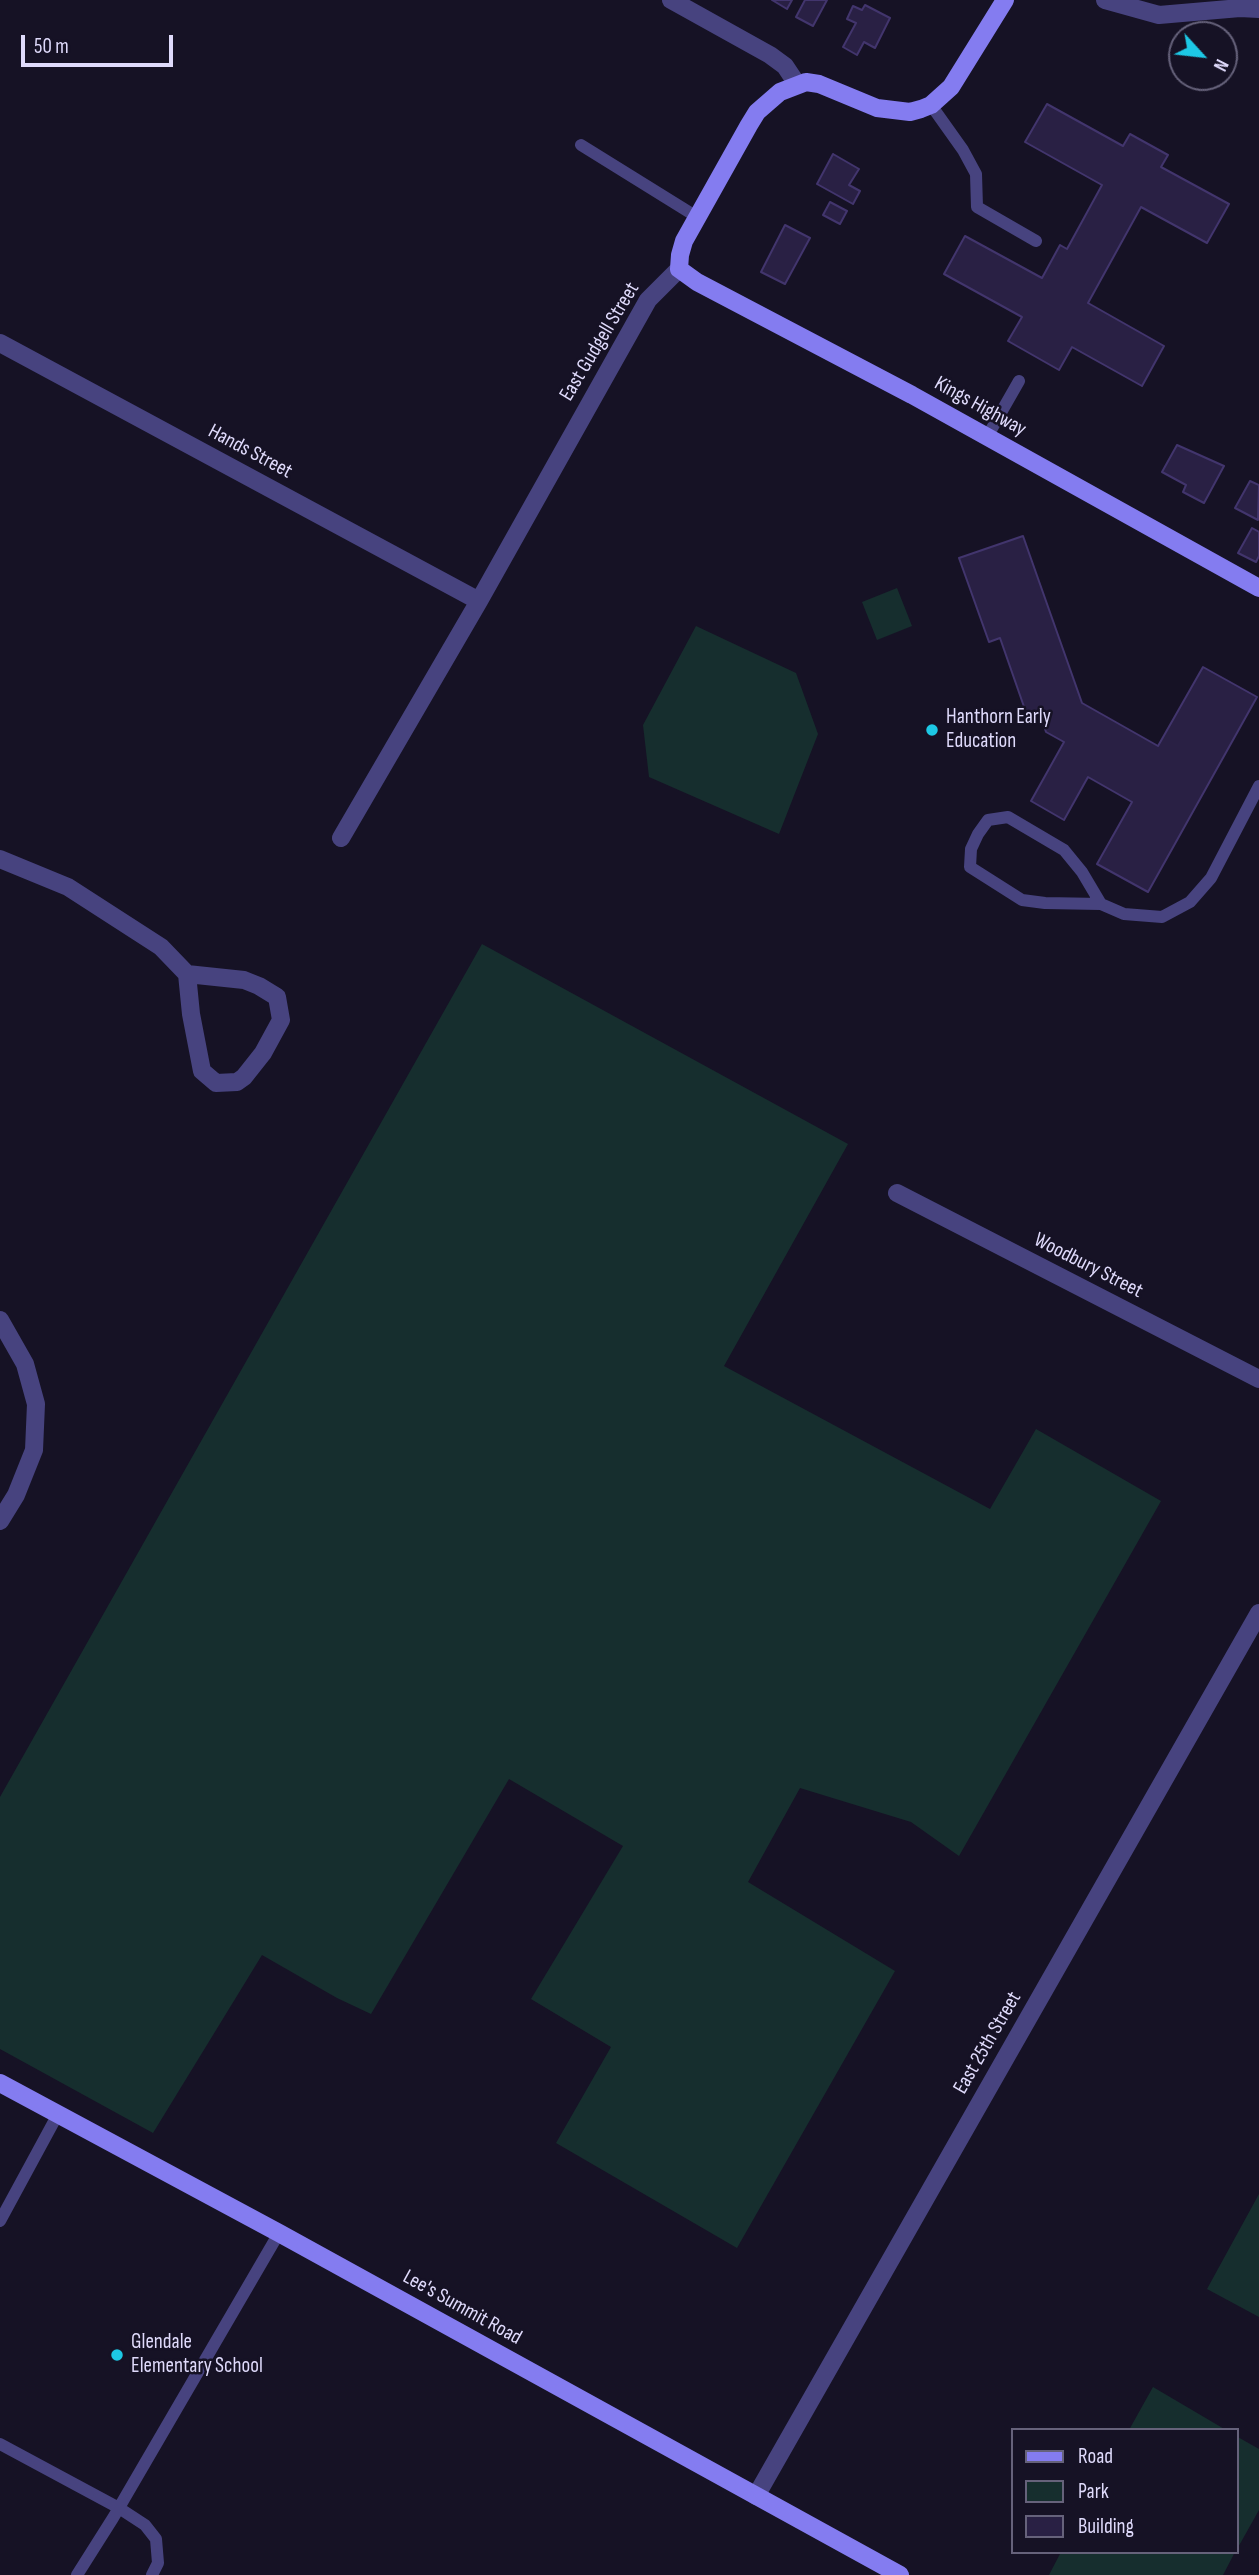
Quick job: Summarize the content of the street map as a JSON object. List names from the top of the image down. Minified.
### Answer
{"streets":{"street":["East Gudgell Street","Kings Highway","Hands Street","Woodbury Street","East 25th Street","Lee's Summit Road"]},"crossings":[["East Gudgell Street","Kings Highway"],["East Gudgell Street","Hands Street"],["East 25th Street","Lee's Summit Road"]],"places":["Hanthorn Early Education","Glendale Elementary School"],"legend":["Road","Park","Building"],"scale_bar":"50 m","north":"bottom right"}
